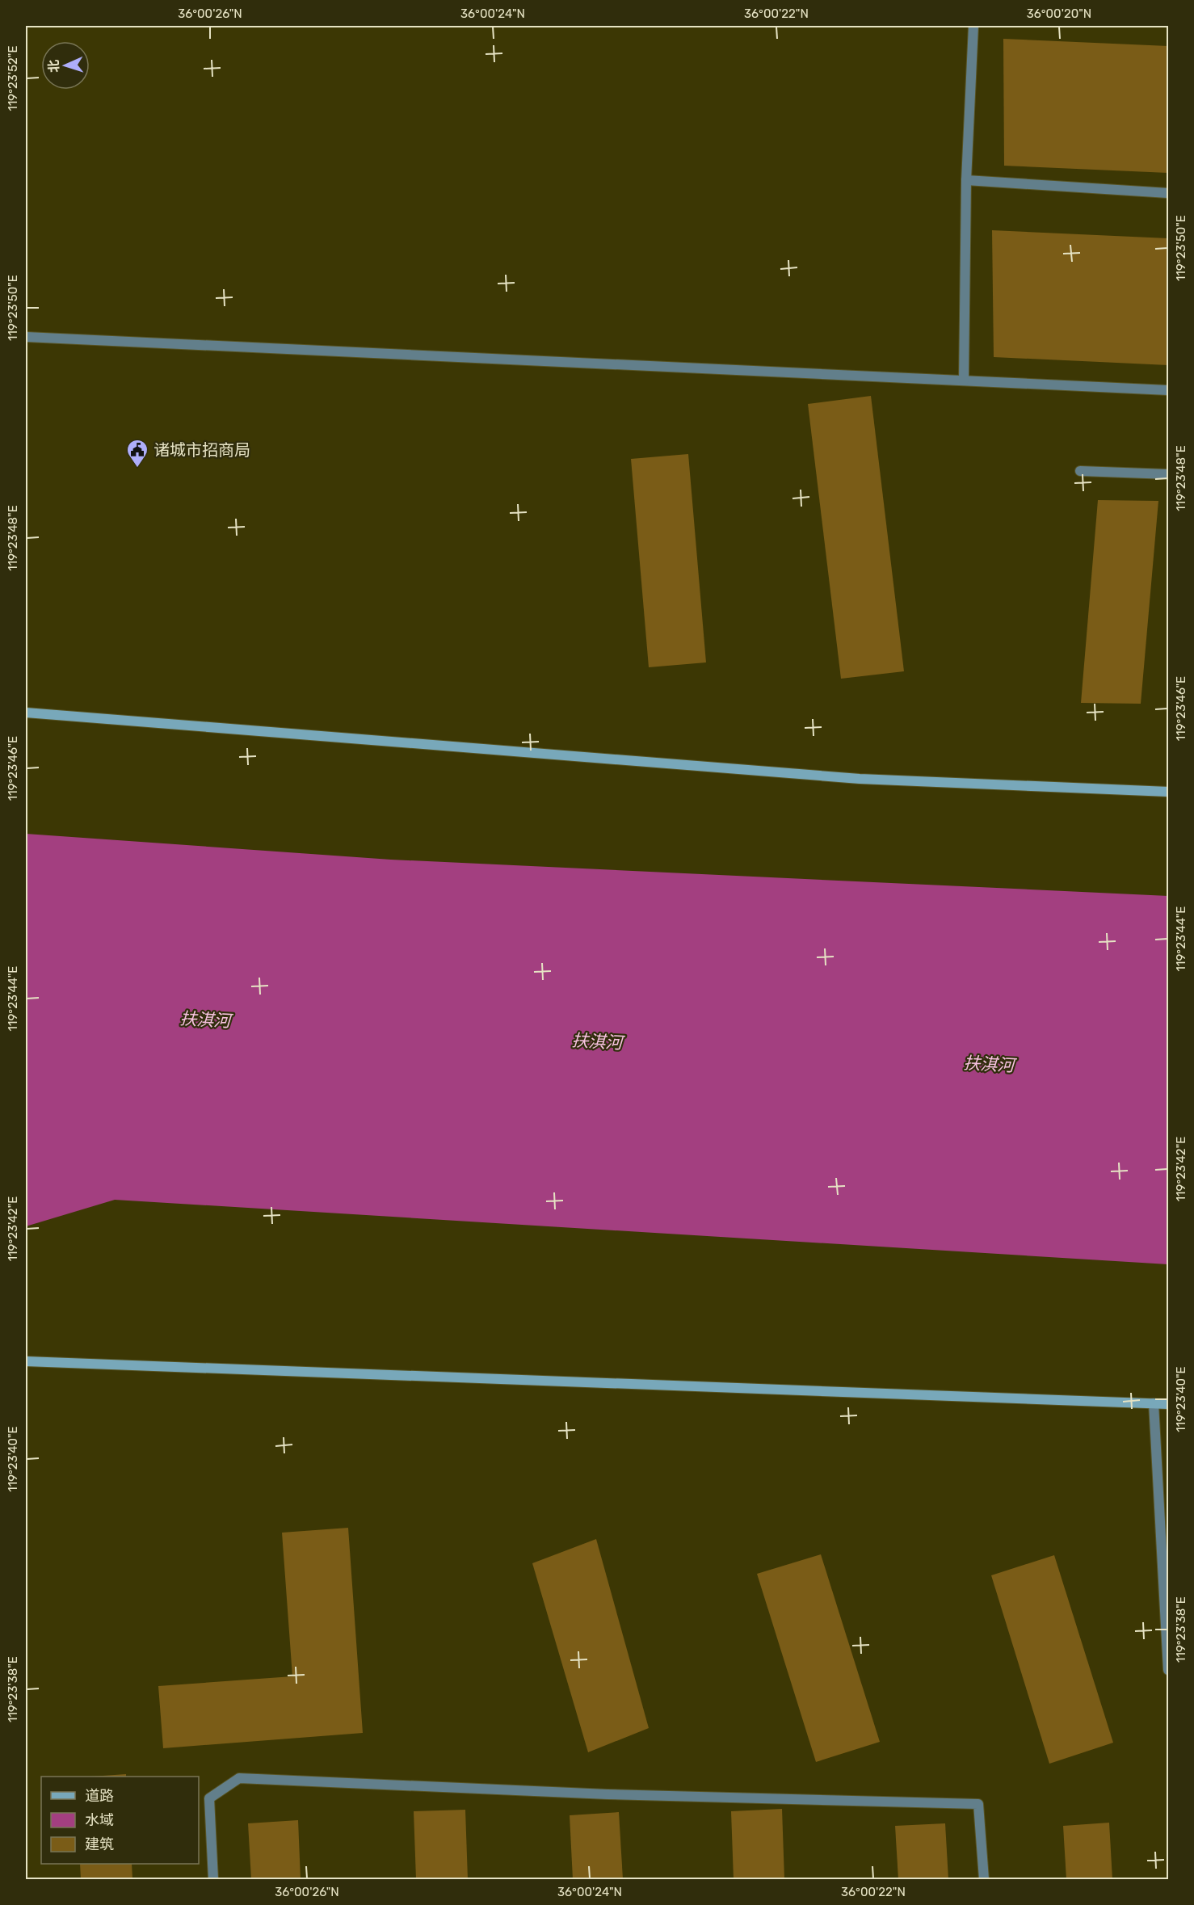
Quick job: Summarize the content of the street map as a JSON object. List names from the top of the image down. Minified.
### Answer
{"water":["扶淇河"],"places":{"public building":["诸城市招商局"]},"legend":["道路","水域","建筑"],"north":"left","coordinates":["36°00'26\"N","36°00'24\"N","36°00'22\"N","36°00'20\"N","119°23'52\"E","119°23'50\"E","119°23'48\"E","119°23'46\"E","119°23'44\"E","119°23'42\"E","119°23'40\"E","119°23'38\"E"]}
